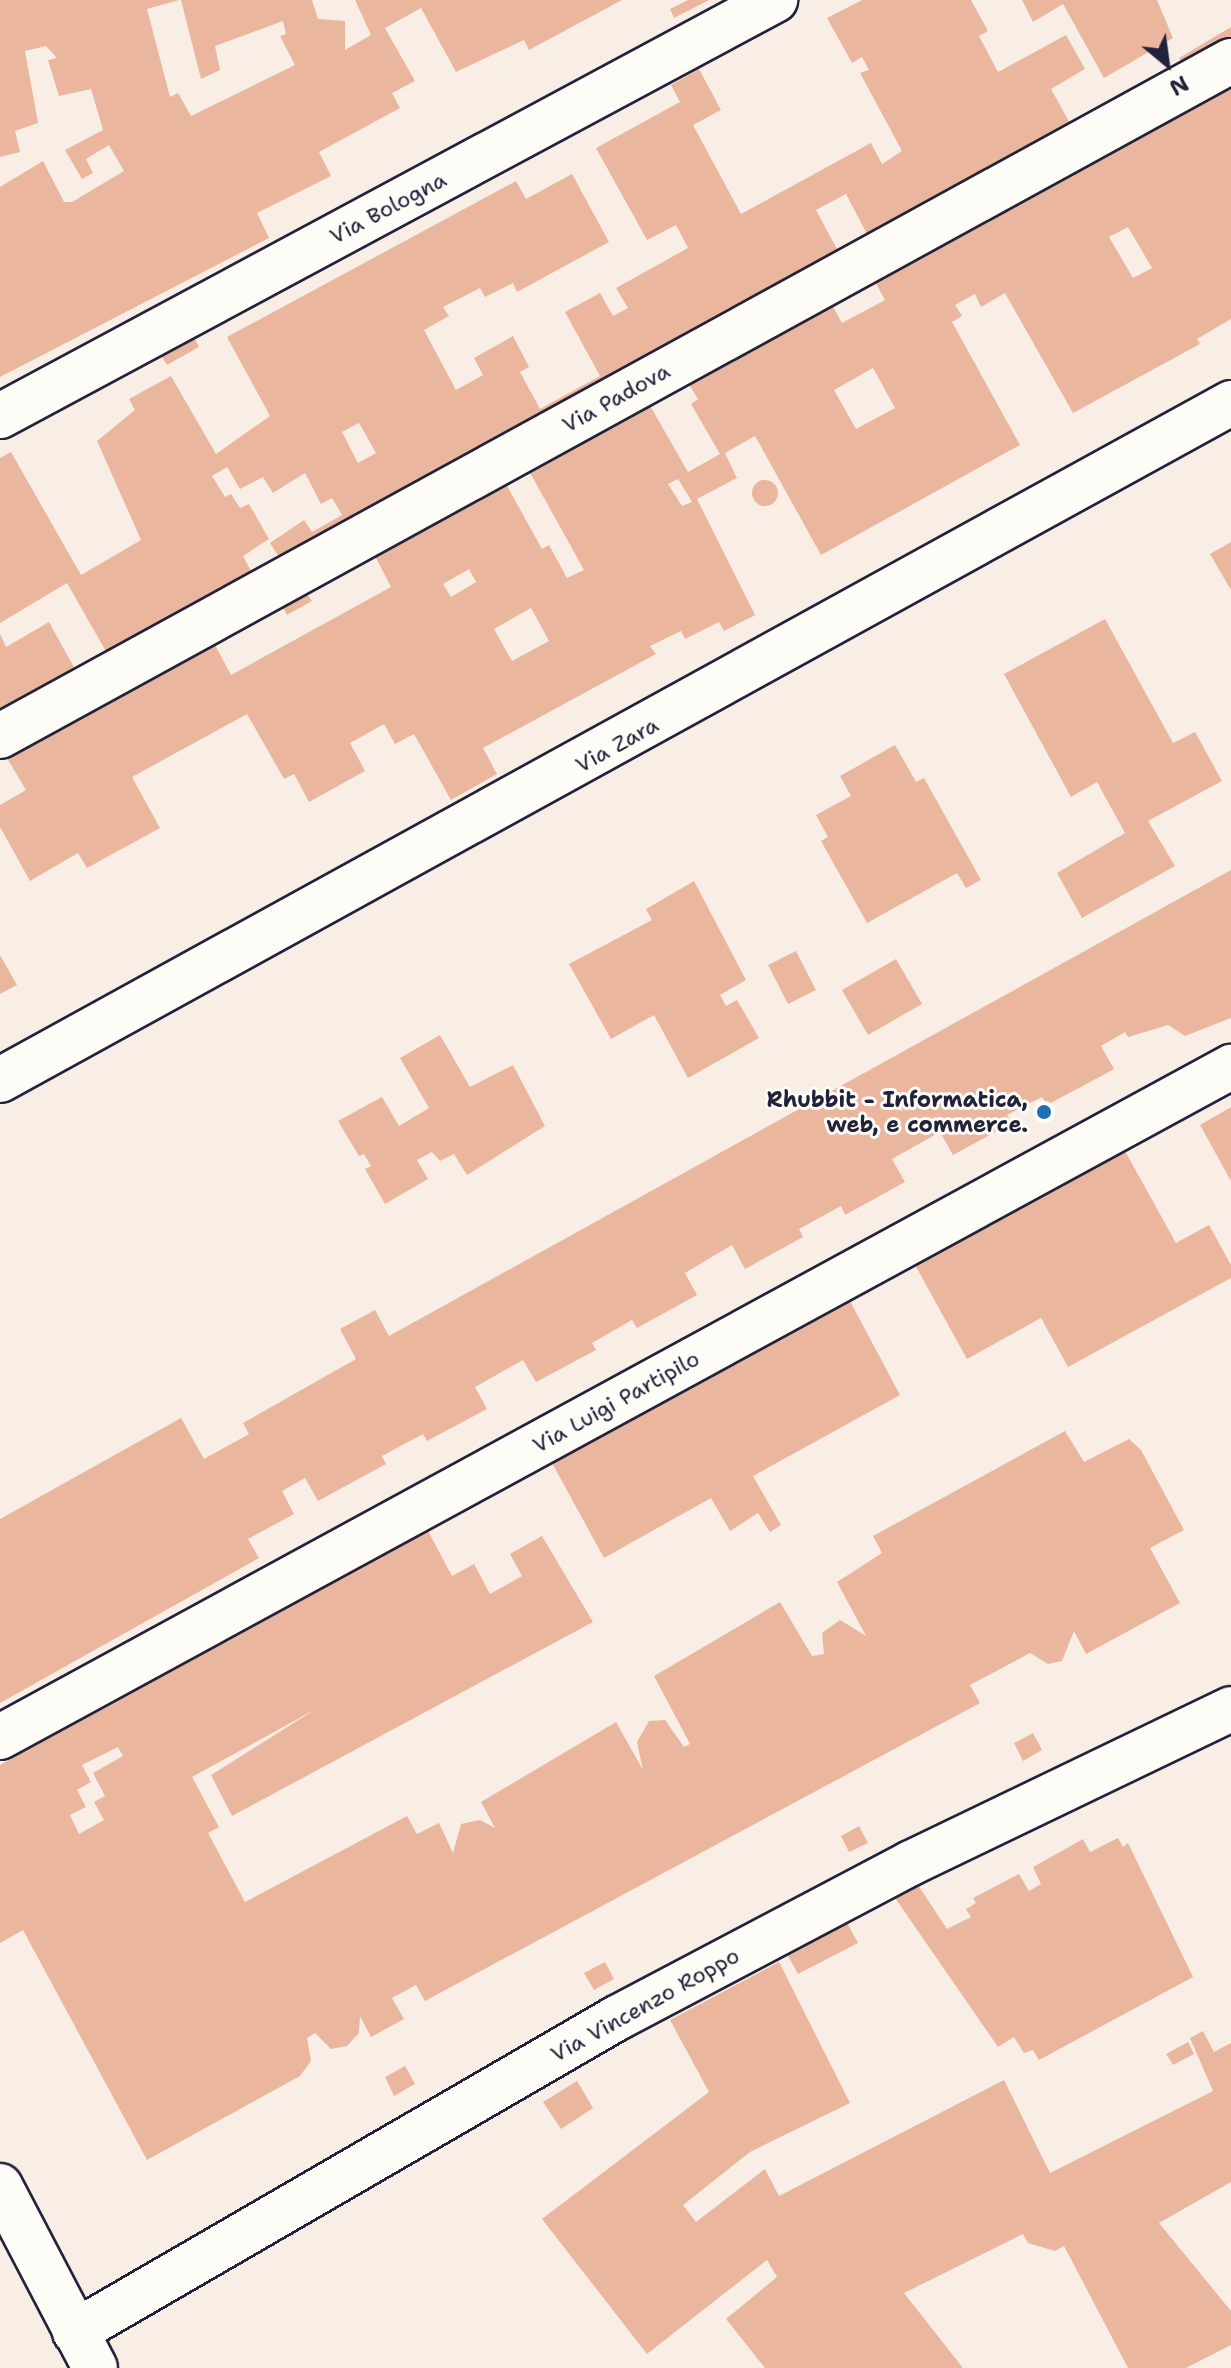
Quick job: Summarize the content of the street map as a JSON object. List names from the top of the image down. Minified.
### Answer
{"streets":{"street":["Via Bologna","Via Padova","Via Zara","Via Luigi Partipilo","Via Vincenzo Roppo"]},"places":["Rhubbit - Informatica, web, e commerce."],"north":"bottom right"}
